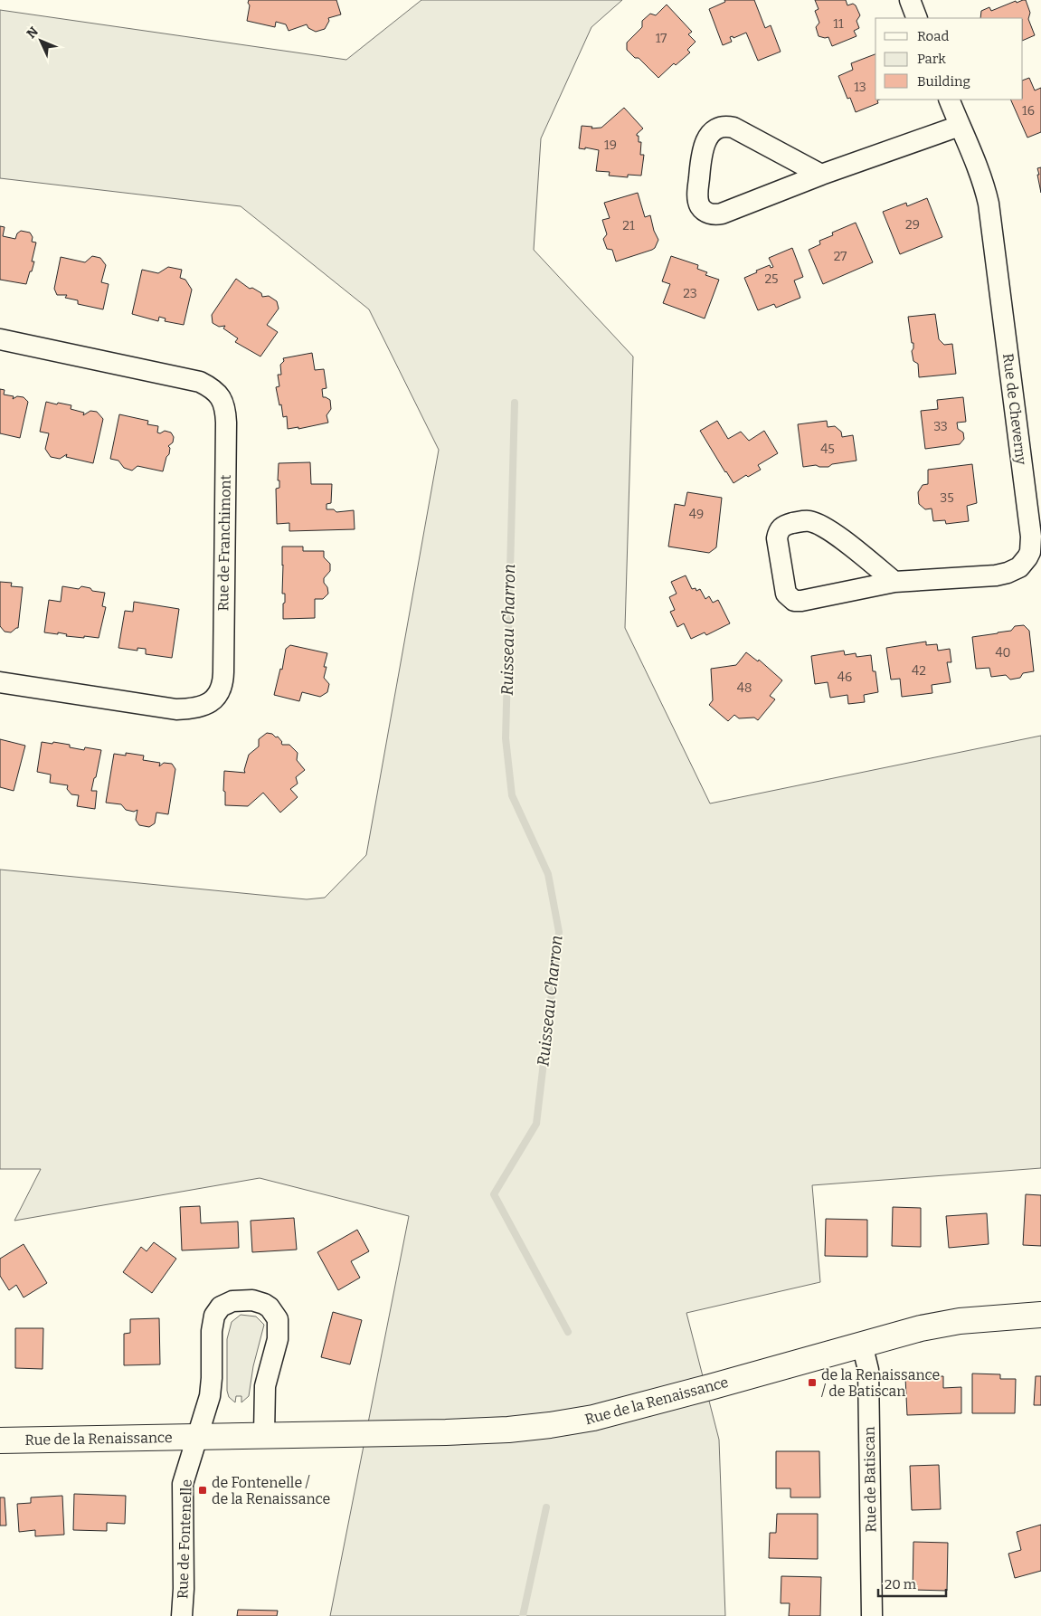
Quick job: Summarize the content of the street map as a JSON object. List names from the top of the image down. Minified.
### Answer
{"streets":{"street":["Rue de Cheverny","Rue de Franchimont","Rue de la Renaissance","Rue de Batiscan","Rue de Fontenelle"]},"crossings":[["Rue de la Renaissance","Rue de Batiscan"],["Rue de la Renaissance","Rue de Fontenelle"]],"water":["Ruisseau Charron"],"places":{"transit":["de la Renaissance / de Batiscan","de Fontenelle / de la Renaissance"]},"house_numbers":["11","17","13","16","19","29","21","27","25","23","33","45","35","49","40","42","46","48"],"legend":["Road","Park","Building"],"scale_bar":"20 m","north":"top left"}
